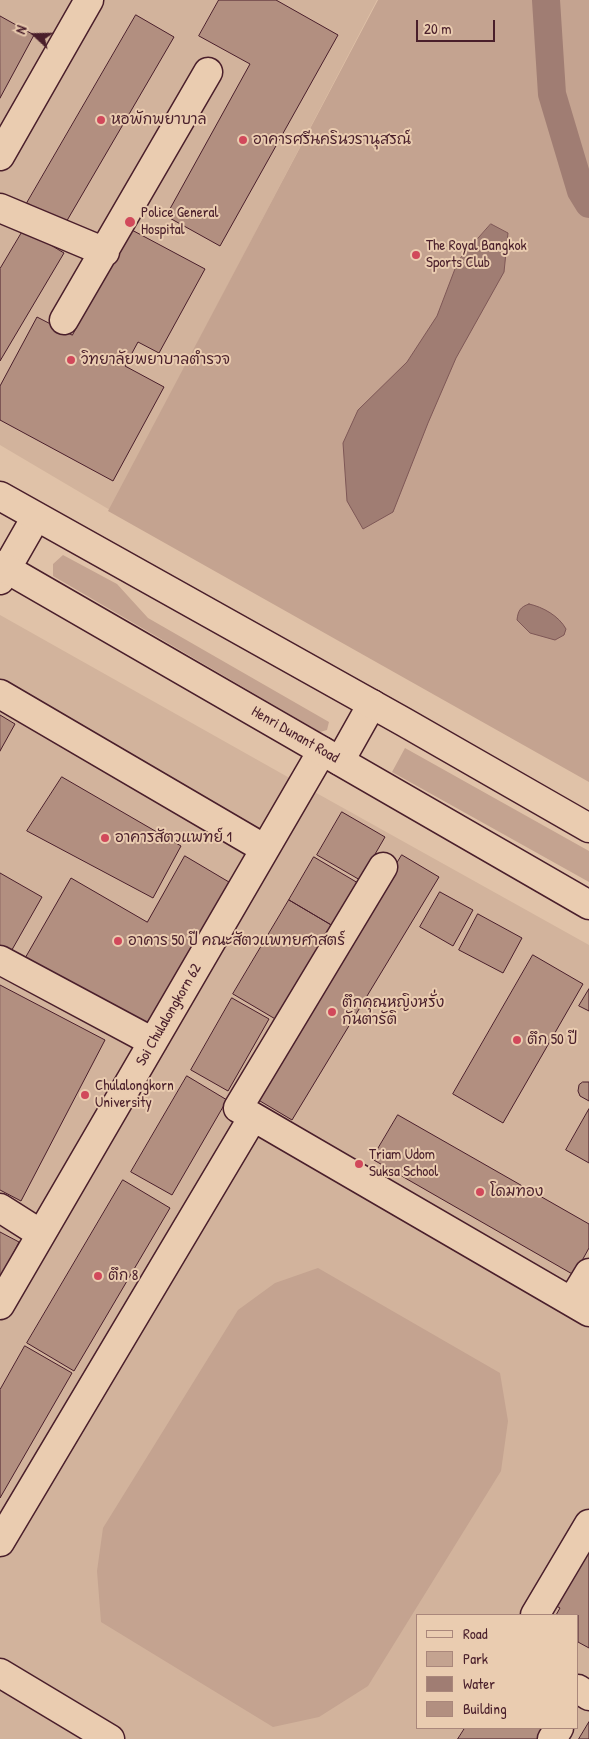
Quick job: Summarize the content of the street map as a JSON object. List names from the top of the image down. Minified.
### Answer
{"streets":{"main road":["Henri Dunant Road","Soi Chulalongkorn 62"]},"crossings":[["Henri Dunant Road","Soi Chulalongkorn 62"]],"places":["หอพักพยาบาล","อาคารศรีนครินวรานุสรณ์","Police General Hospital","The Royal Bangkok Sports Club","วิทยาลัยพยาบาลตำรวจ","อาคารสัตวแพทย์ 1","อาคาร 50 ปี คณะสัตวแพทยศาสตร์","ตึกคุณหญิงหรั่ง กันตารัติ","ตึก 50 ปี","Chulalongkorn University","Triam Udom Suksa School","โดมทอง","ตึก 8"],"legend":["Road","Park","Water","Building"],"scale_bar":"20 m","north":"left"}
